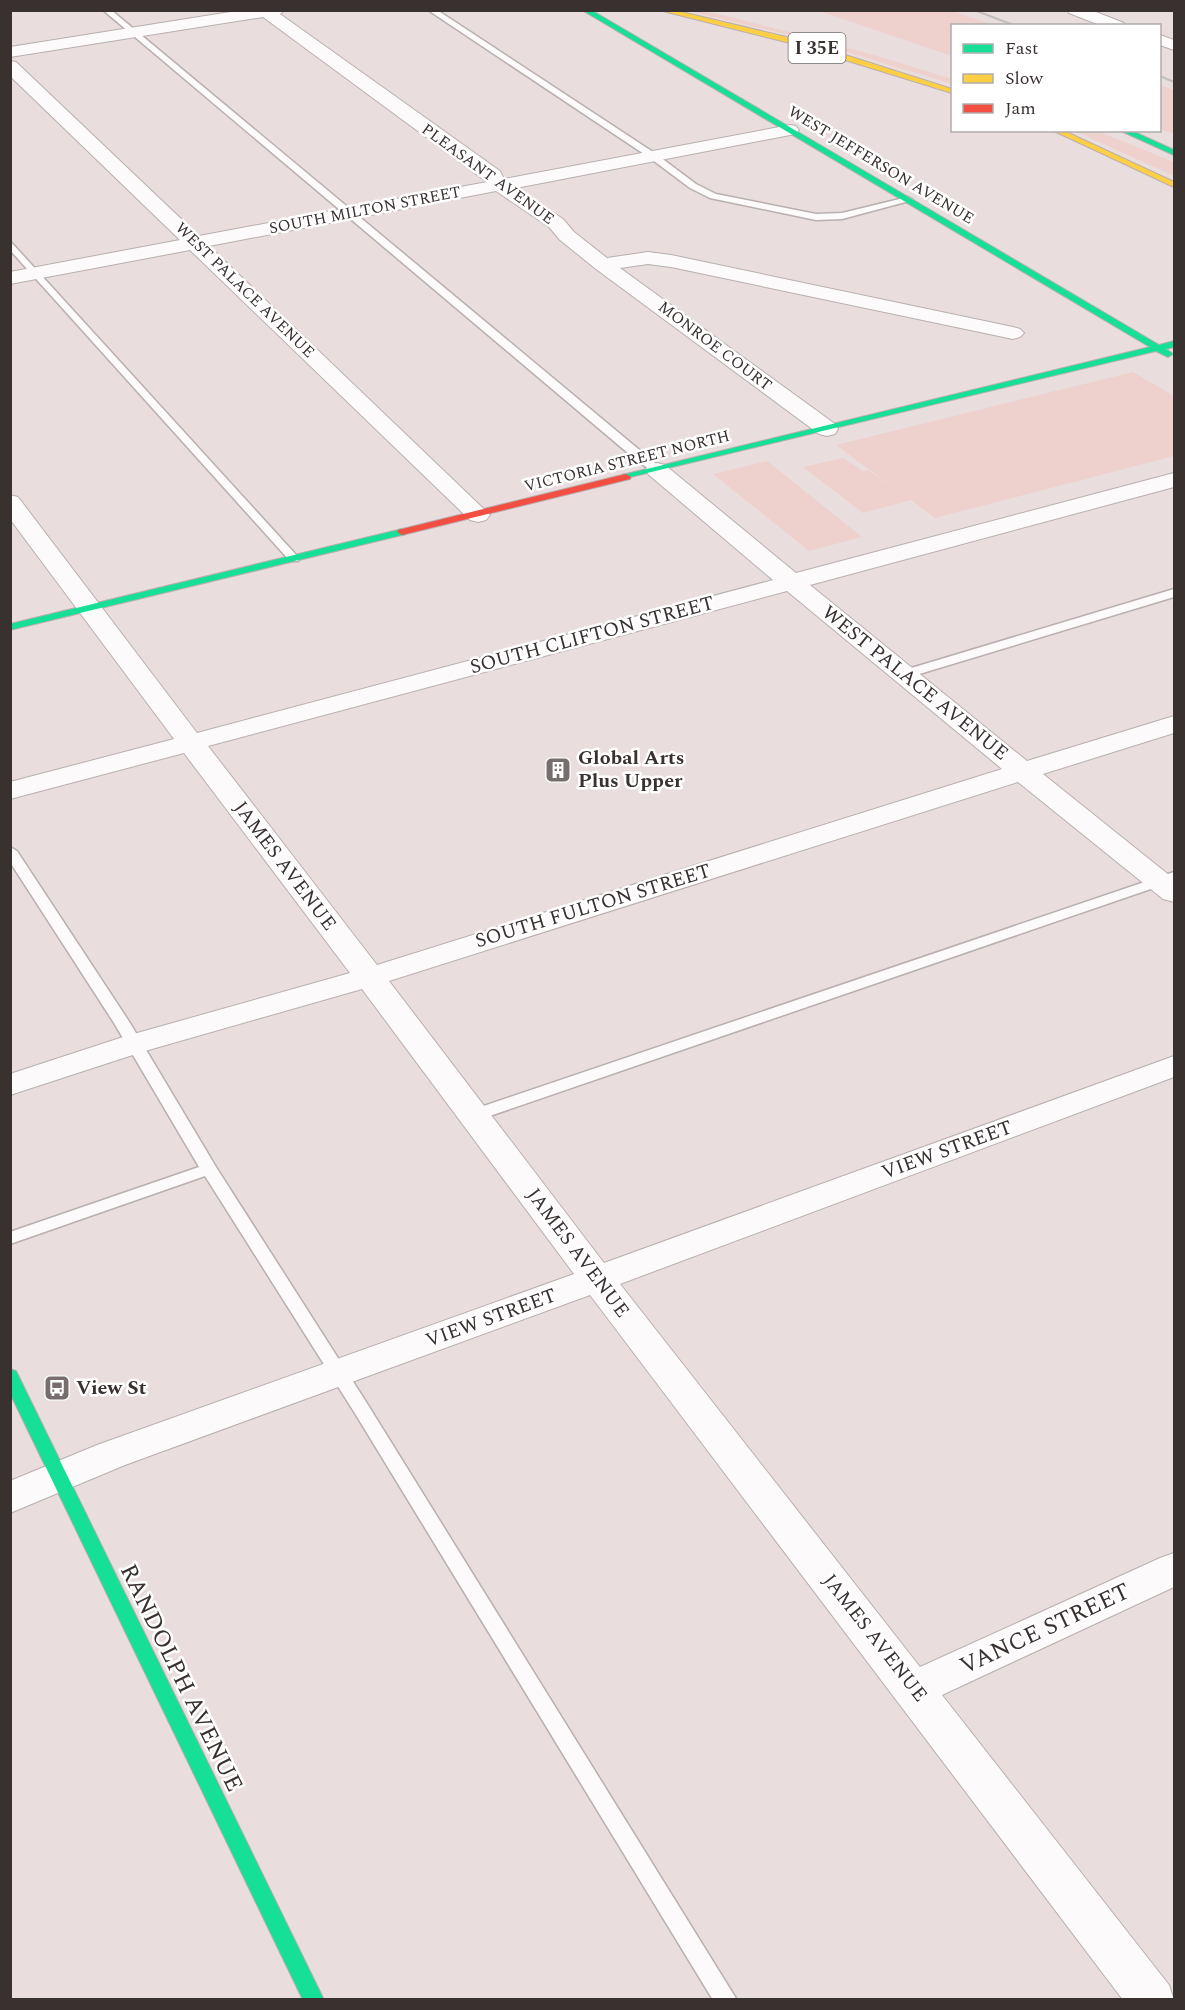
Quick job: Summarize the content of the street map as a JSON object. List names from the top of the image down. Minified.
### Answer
{"streets":{"main road":["I 35E","WEST JEFFERSON AVENUE","VICTORIA STREET NORTH","RANDOLPH AVENUE"],"street":["PLEASANT AVENUE","SOUTH MILTON STREET","WEST PALACE AVENUE","MONROE COURT","SOUTH CLIFTON STREET","JAMES AVENUE","SOUTH FULTON STREET","VIEW STREET","VANCE STREET"]},"crossings":[["WEST JEFFERSON AVENUE","SOUTH MILTON STREET"],["WEST JEFFERSON AVENUE","VICTORIA STREET NORTH"],["PLEASANT AVENUE","SOUTH MILTON STREET"],["PLEASANT AVENUE","MONROE COURT"],["SOUTH MILTON STREET","WEST PALACE AVENUE"],["WEST PALACE AVENUE","VICTORIA STREET NORTH"],["WEST PALACE AVENUE","SOUTH CLIFTON STREET"],["WEST PALACE AVENUE","SOUTH FULTON STREET"],["MONROE COURT","VICTORIA STREET NORTH"],["VICTORIA STREET NORTH","JAMES AVENUE"],["SOUTH CLIFTON STREET","JAMES AVENUE"],["JAMES AVENUE","SOUTH FULTON STREET"],["JAMES AVENUE","VIEW STREET"],["JAMES AVENUE","VANCE STREET"],["VIEW STREET","RANDOLPH AVENUE"]],"places":{"building":["Global Arts Plus Upper"],"bus stop":["View St"]},"legend":["Fast","Slow","Jam"]}
